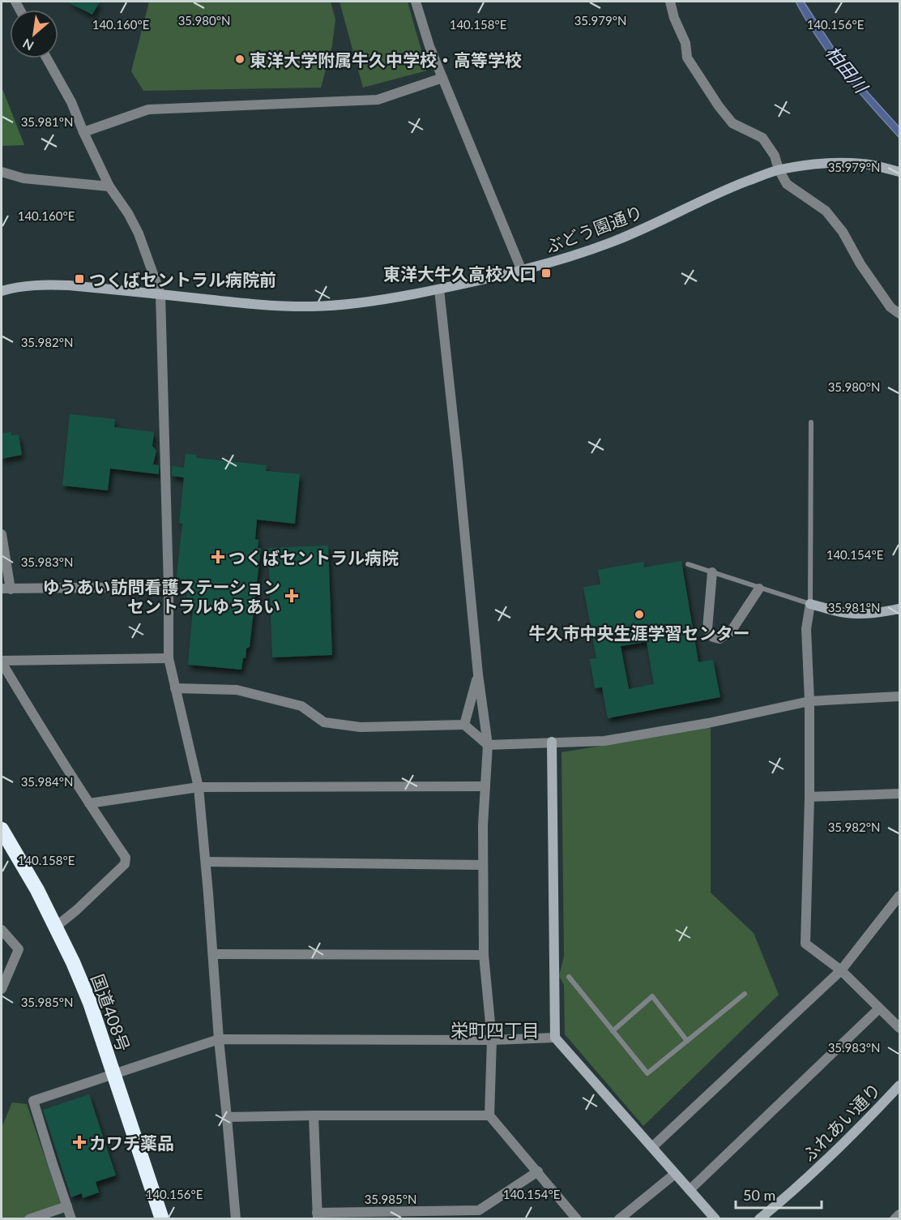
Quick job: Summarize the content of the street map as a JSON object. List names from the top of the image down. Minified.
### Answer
{"streets":{"highway":["国道408号"],"street":["ぶどう園通り","ふれあい通り"]},"districts":["栄町四丁目"],"water":["柏田川"],"places":{"other":["東洋大学附属牛久中学校・高等学校","牛久市中央生涯学習センター"],"transit":["東洋大牛久高校入口","つくばセントラル病院前"],"health":["つくばセントラル病院","ゆうあい訪問看護ステーション セントラルゆうあい","カワチ薬品"]},"scale_bar":"50 m","north":"bottom left","coordinates":["35.979°N","35.980°N","140.160°E","140.158°E","140.156°E","35.981°N","35.982°N","140.154°E","35.983°N","35.984°N","35.985°N"]}
